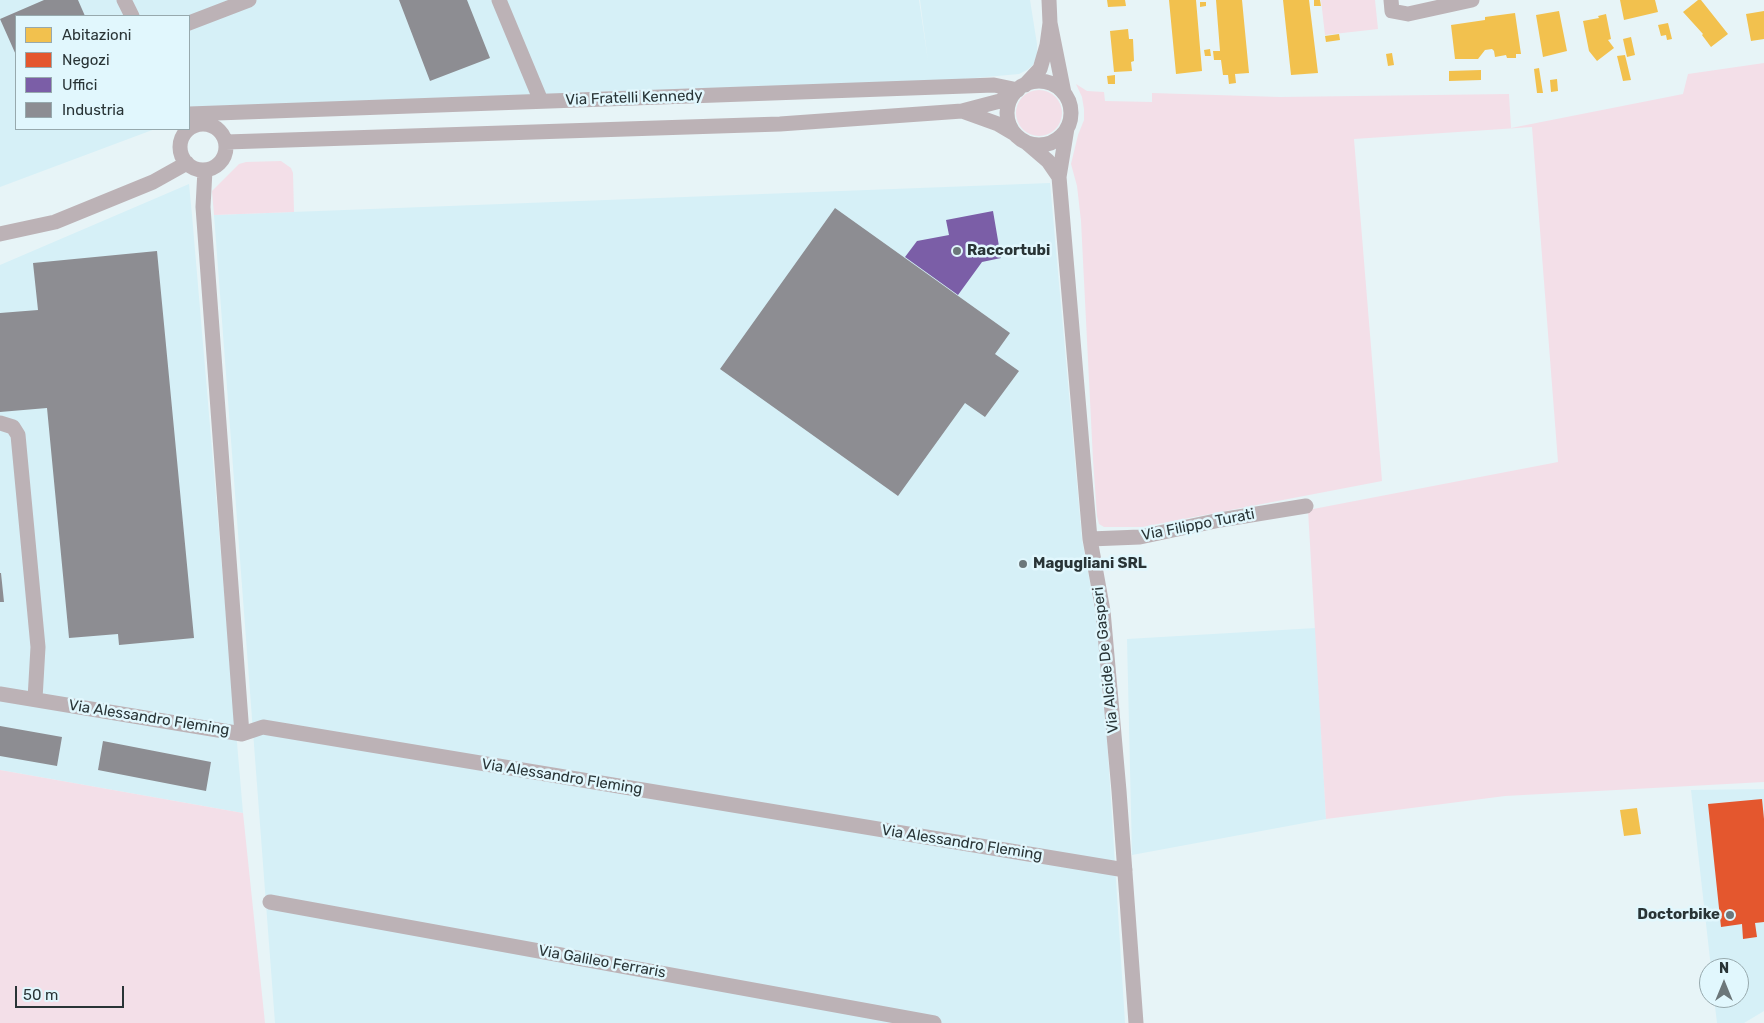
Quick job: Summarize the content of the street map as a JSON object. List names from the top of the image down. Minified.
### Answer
{"streets":{"street":["Via Fratelli Kennedy","Via Filippo Turati","Via Alcide De Gasperi","Via Alessandro Fleming","Via Galileo Ferraris"]},"crossings":[["Via Fratelli Kennedy","Via Alcide De Gasperi"],["Via Filippo Turati","Via Alcide De Gasperi"],["Via Alcide De Gasperi","Via Alessandro Fleming"]],"places":["Raccortubi","Magugliani SRL","Doctorbike"],"legend":["Abitazioni","Negozi","Uffici","Industria"],"scale_bar":"50 m","north":"top"}
